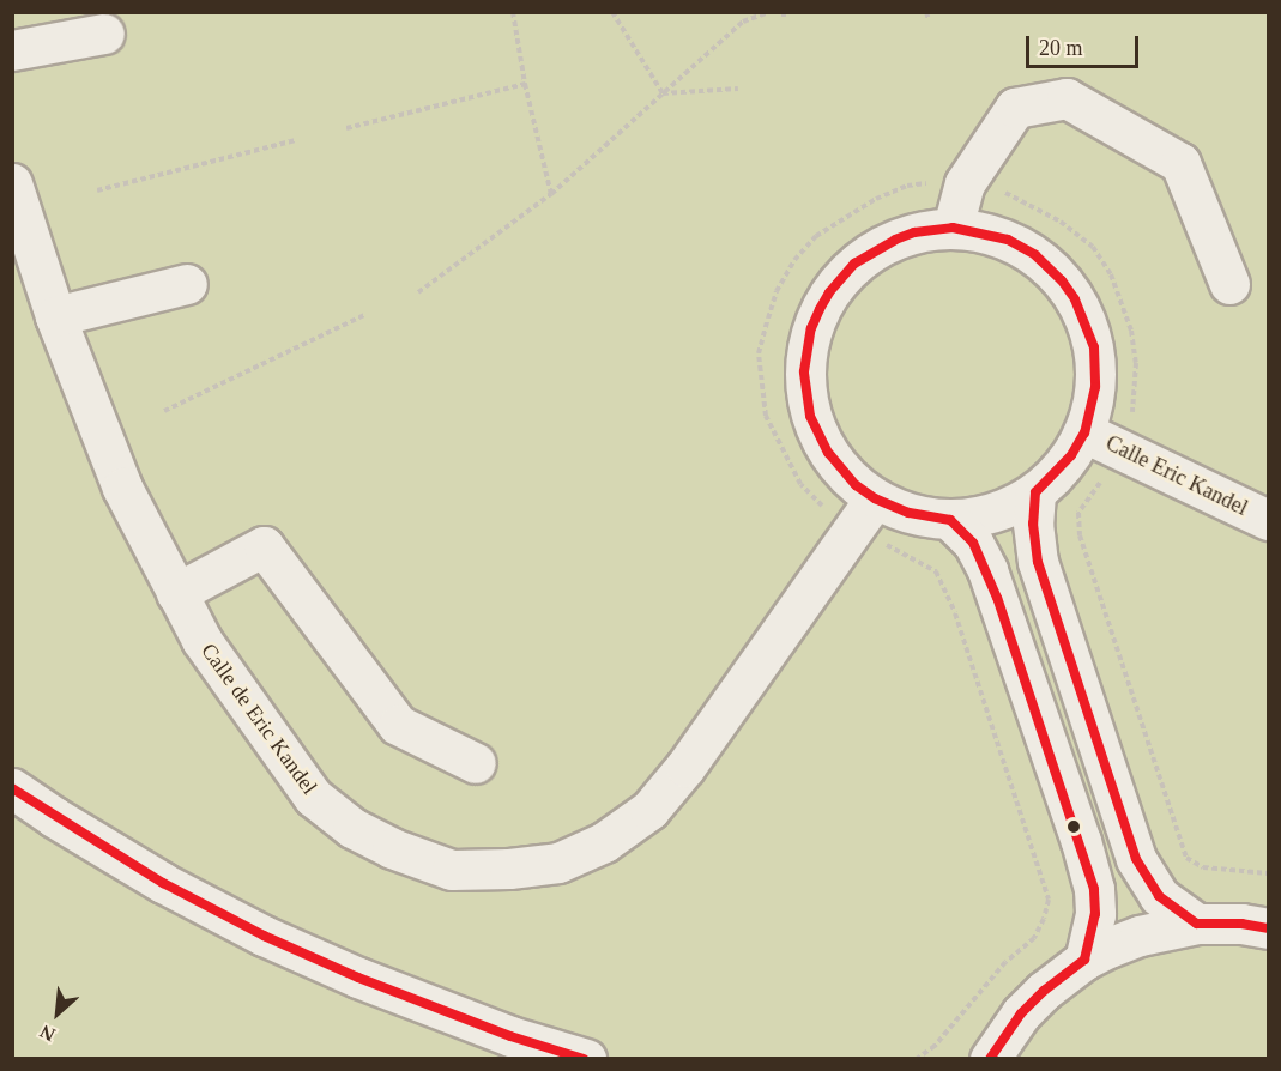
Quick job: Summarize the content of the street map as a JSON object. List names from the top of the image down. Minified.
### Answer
{"streets":{"street":["Calle Eric Kandel","Calle de Eric Kandel"]},"scale_bar":"20 m","north":"bottom left"}
